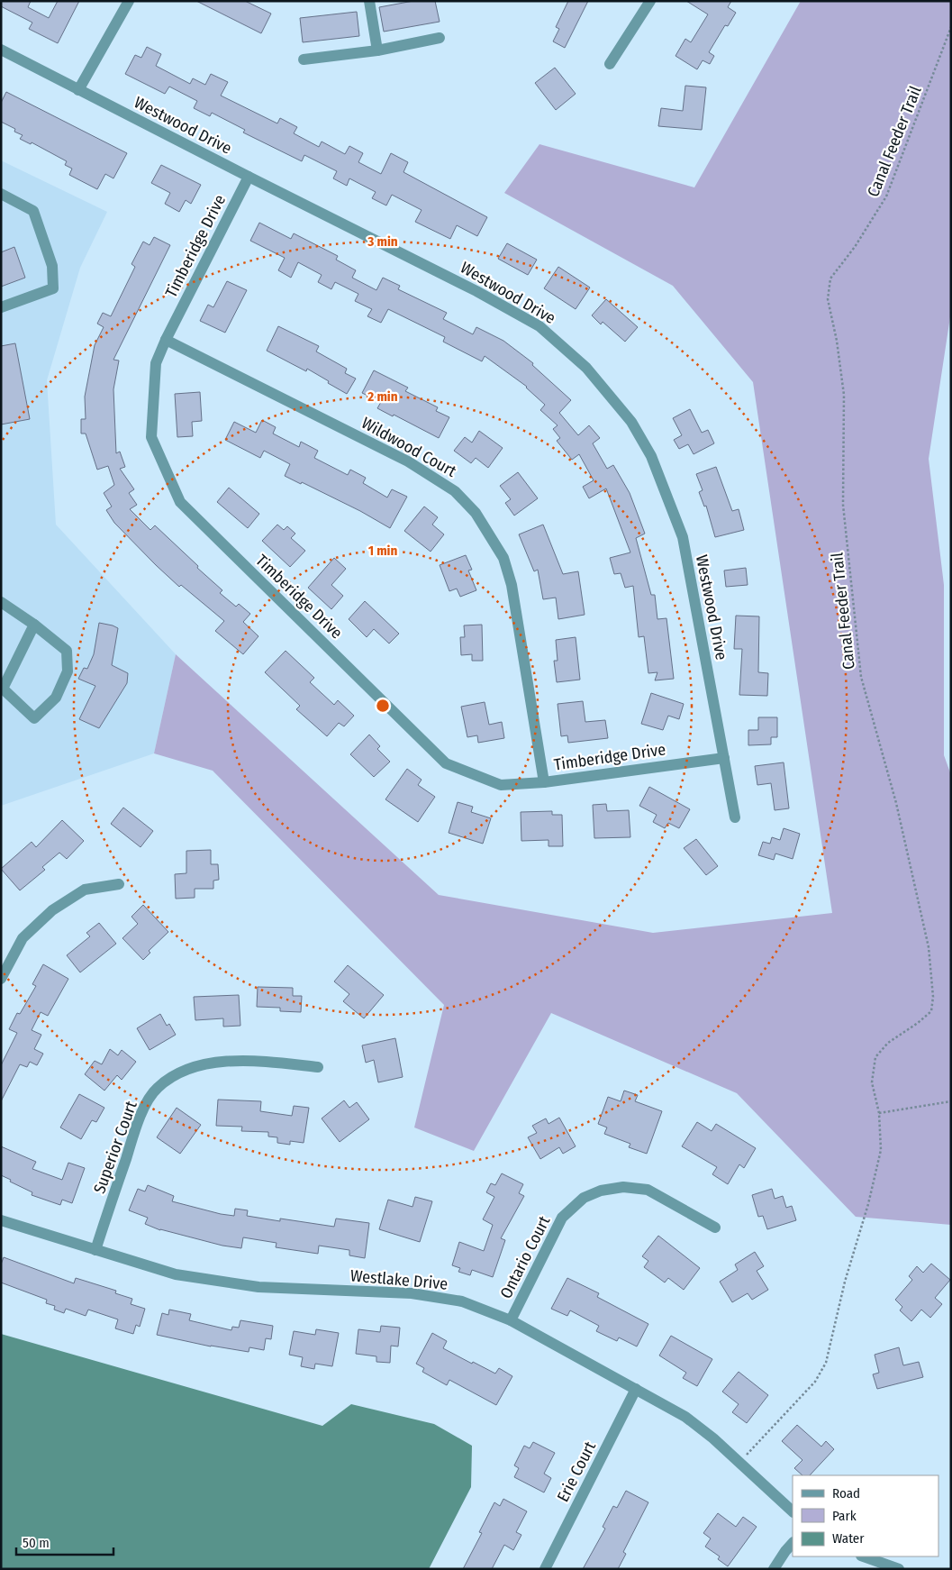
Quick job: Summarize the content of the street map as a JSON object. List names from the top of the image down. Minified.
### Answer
{"streets":{"street":["Westwood Drive","Timberidge Drive","Wildwood Court","Superior Court","Ontario Court","Westlake Drive","Erie Court"],"path":["Canal Feeder Trail"]},"crossings":[["Westwood Drive","Timberidge Drive"],["Canal Feeder Trail","Westlake Drive"],["Timberidge Drive","Wildwood Court"],["Superior Court","Westlake Drive"],["Ontario Court","Westlake Drive"],["Westlake Drive","Erie Court"]],"legend":["Road","Park","Water"],"scale_bar":"50 m","rings":["3 min","2 min","1 min"]}
